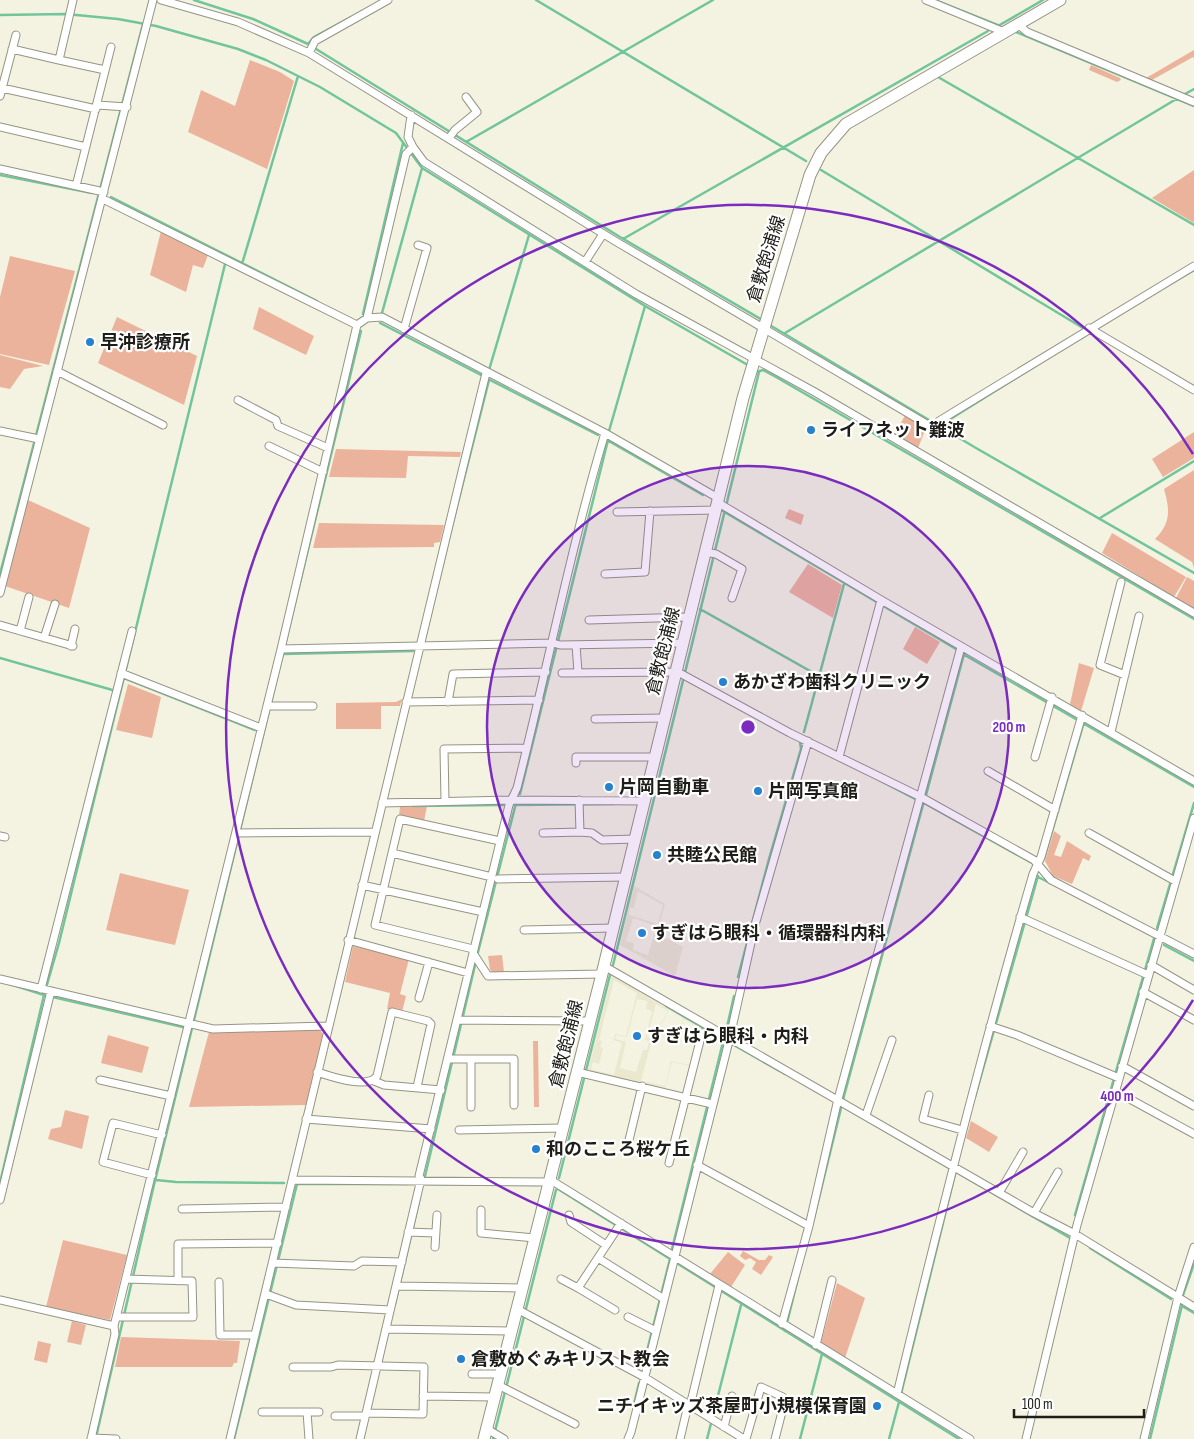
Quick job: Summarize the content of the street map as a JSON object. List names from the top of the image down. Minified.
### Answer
{"streets":{"main road":["倉敷飽浦線"]},"places":["早沖診療所","ライフネット難波","あかざわ歯科クリニック","片岡自動車","片岡写真館","共睦公民館","すぎはら眼科・循環器科内科","すぎはら眼科・内科","和のこころ桜ケ丘","倉敷めぐみキリスト教会","ニチイキッズ茶屋町小規模保育園"],"scale_bar":"100 m","rings":["200 m","400 m"]}
